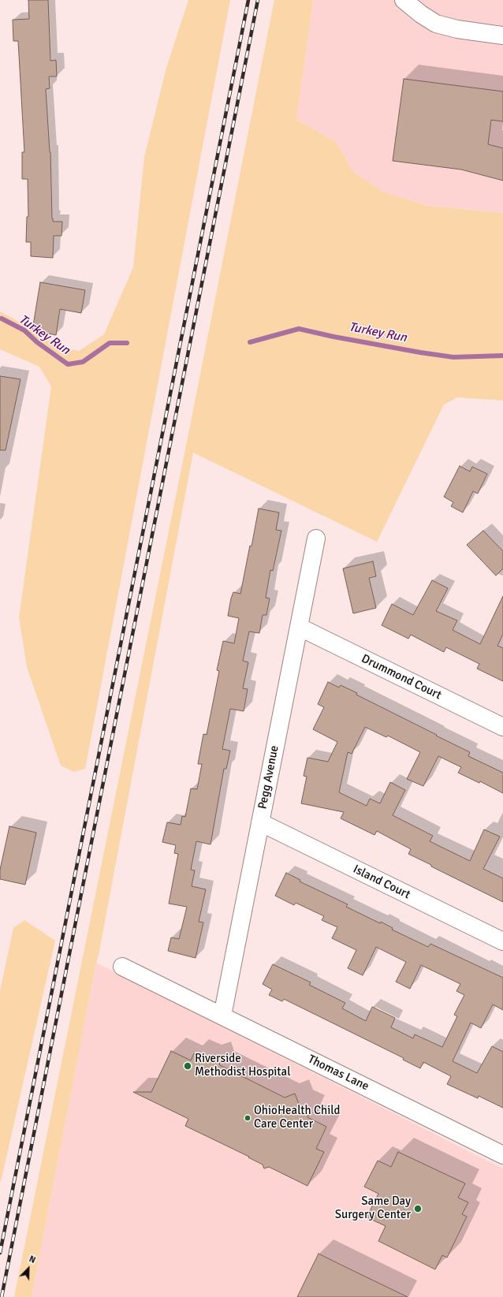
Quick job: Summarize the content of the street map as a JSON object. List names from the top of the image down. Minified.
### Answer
{"streets":{"street":["Drummond Court","Pegg Avenue","Island Court","Thomas Lane"]},"crossings":[["Drummond Court","Pegg Avenue"],["Pegg Avenue","Island Court"],["Pegg Avenue","Thomas Lane"]],"water":["Turkey Run"],"places":["Riverside Methodist Hospital","OhioHealth Child Care Center","Same Day Surgery Center"],"north":"top right"}
